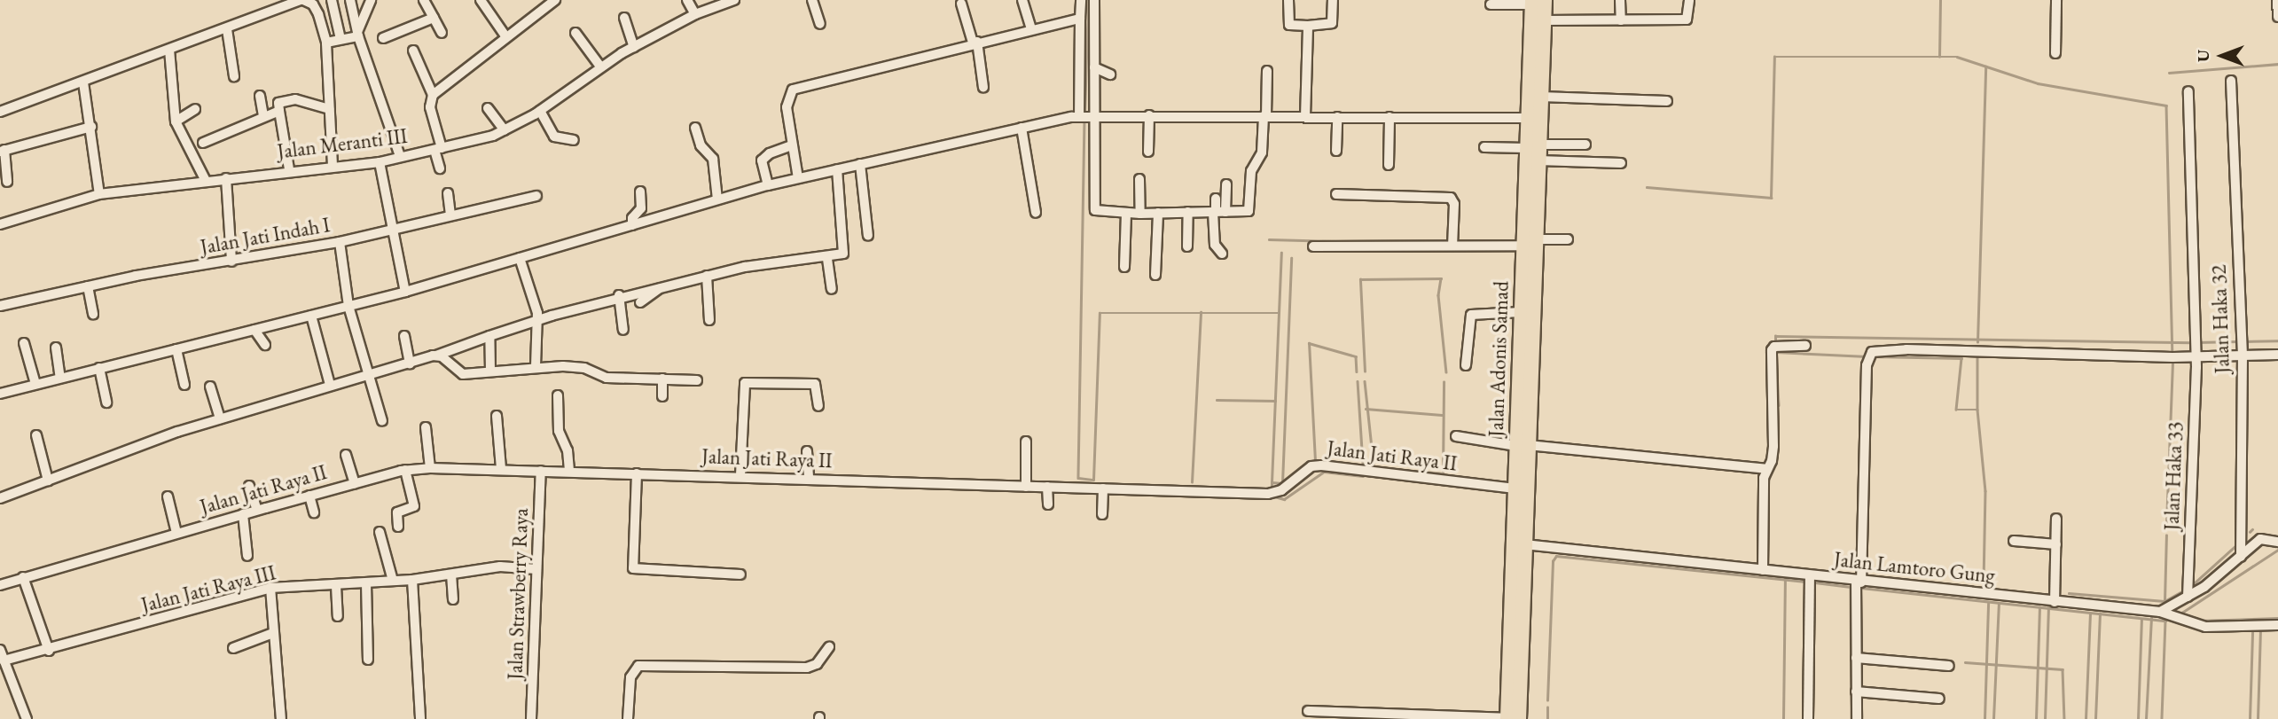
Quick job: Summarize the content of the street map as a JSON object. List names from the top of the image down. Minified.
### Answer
{"streets":{"highway":["Jalan Adonis Samad"],"street":["Jalan Meranti III","Jalan Jati Indah I","Jalan Haka 32","Jalan Jati Raya II","Jalan Haka 33","Jalan Lamtoro Gung","Jalan Jati Raya III","Jalan Strawberry Raya"]},"crossings":[["Jalan Adonis Samad","Jalan Jati Raya II"],["Jalan Jati Raya II","Jalan Strawberry Raya"],["Jalan Jati Raya III","Jalan Strawberry Raya"]],"north":"left"}
